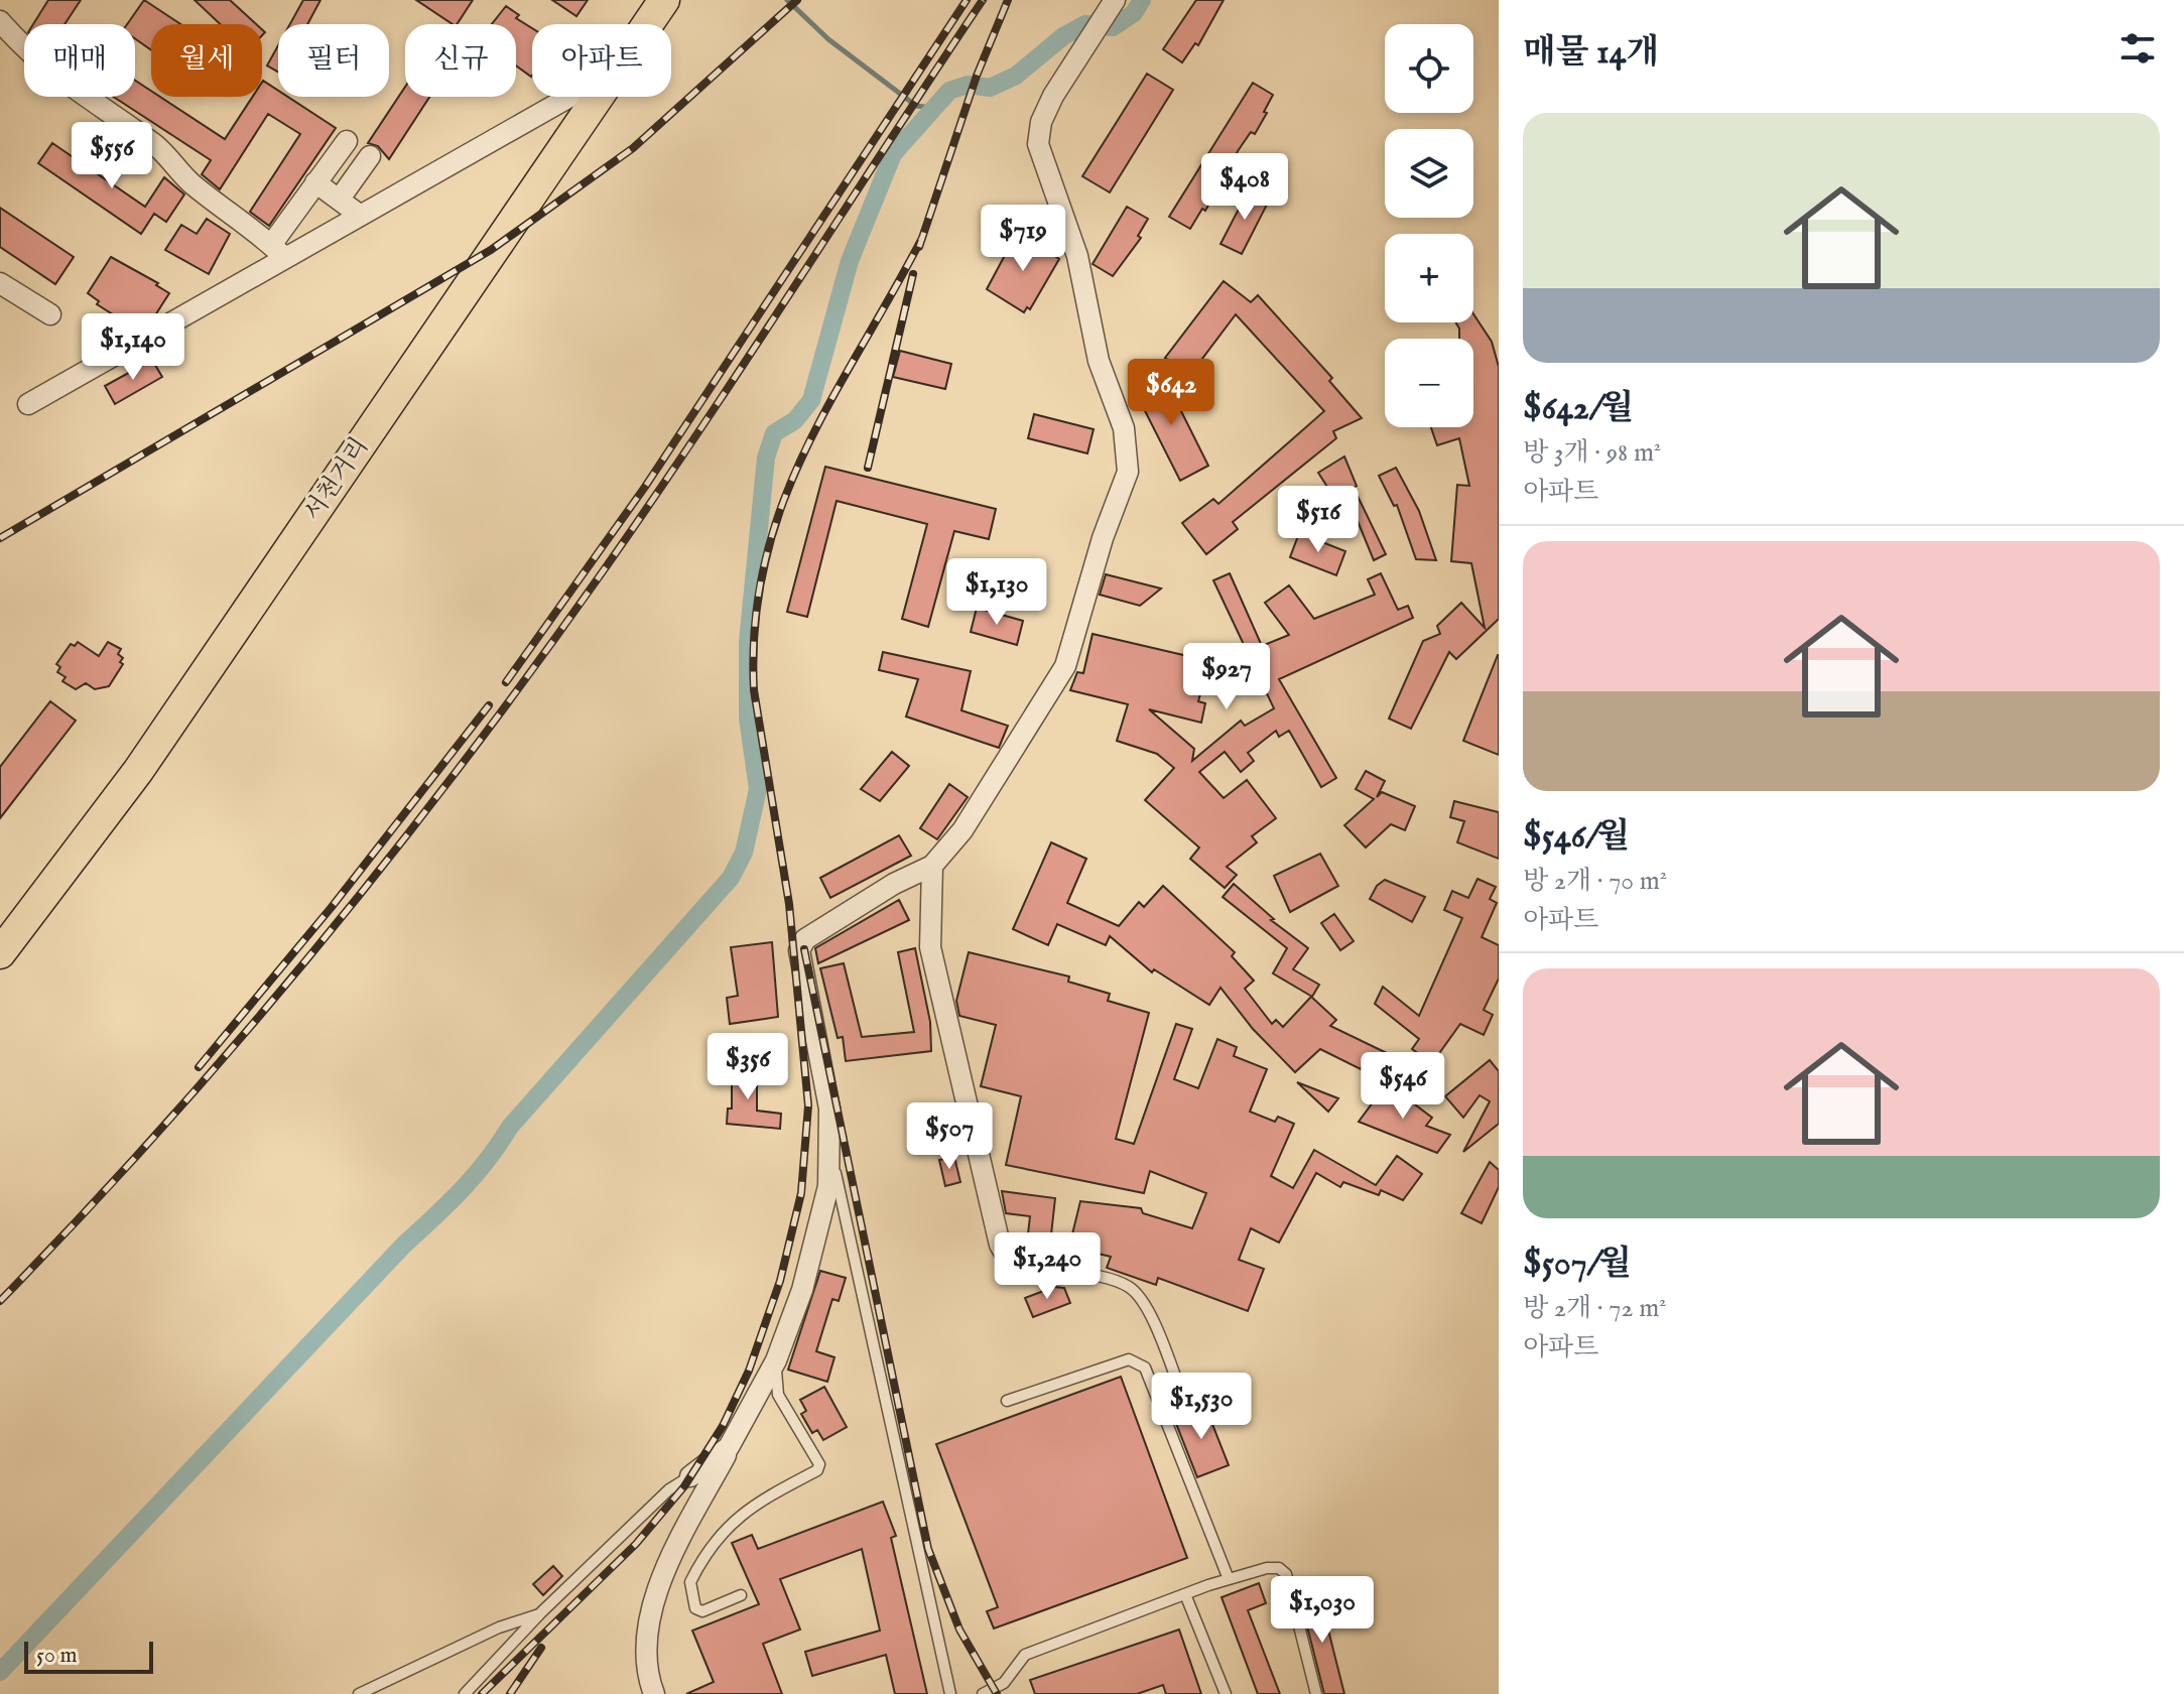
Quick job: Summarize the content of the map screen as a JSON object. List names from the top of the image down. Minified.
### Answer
{"streets":{"main road":["서천거리"]},"scale_bar":"50 m","page":{"heading":"매물 14개","map_buttons":["+","−"],"chip":["매매","월세","필터","신규","아파트"],"list":[{"name":"$642/월","note":"방 3개 · 98 m² · 아파트"},{"name":"$546/월","note":"방 2개 · 70 m² · 아파트"},{"name":"$507/월","note":"방 2개 · 72 m² · 아파트"}],"price":["$556","$408","$719","$1,140","$642","$516","$1,130","$927","$356","$546","$507","$1,240","$1,530","$1,030"],"scale":"50 m"}}
